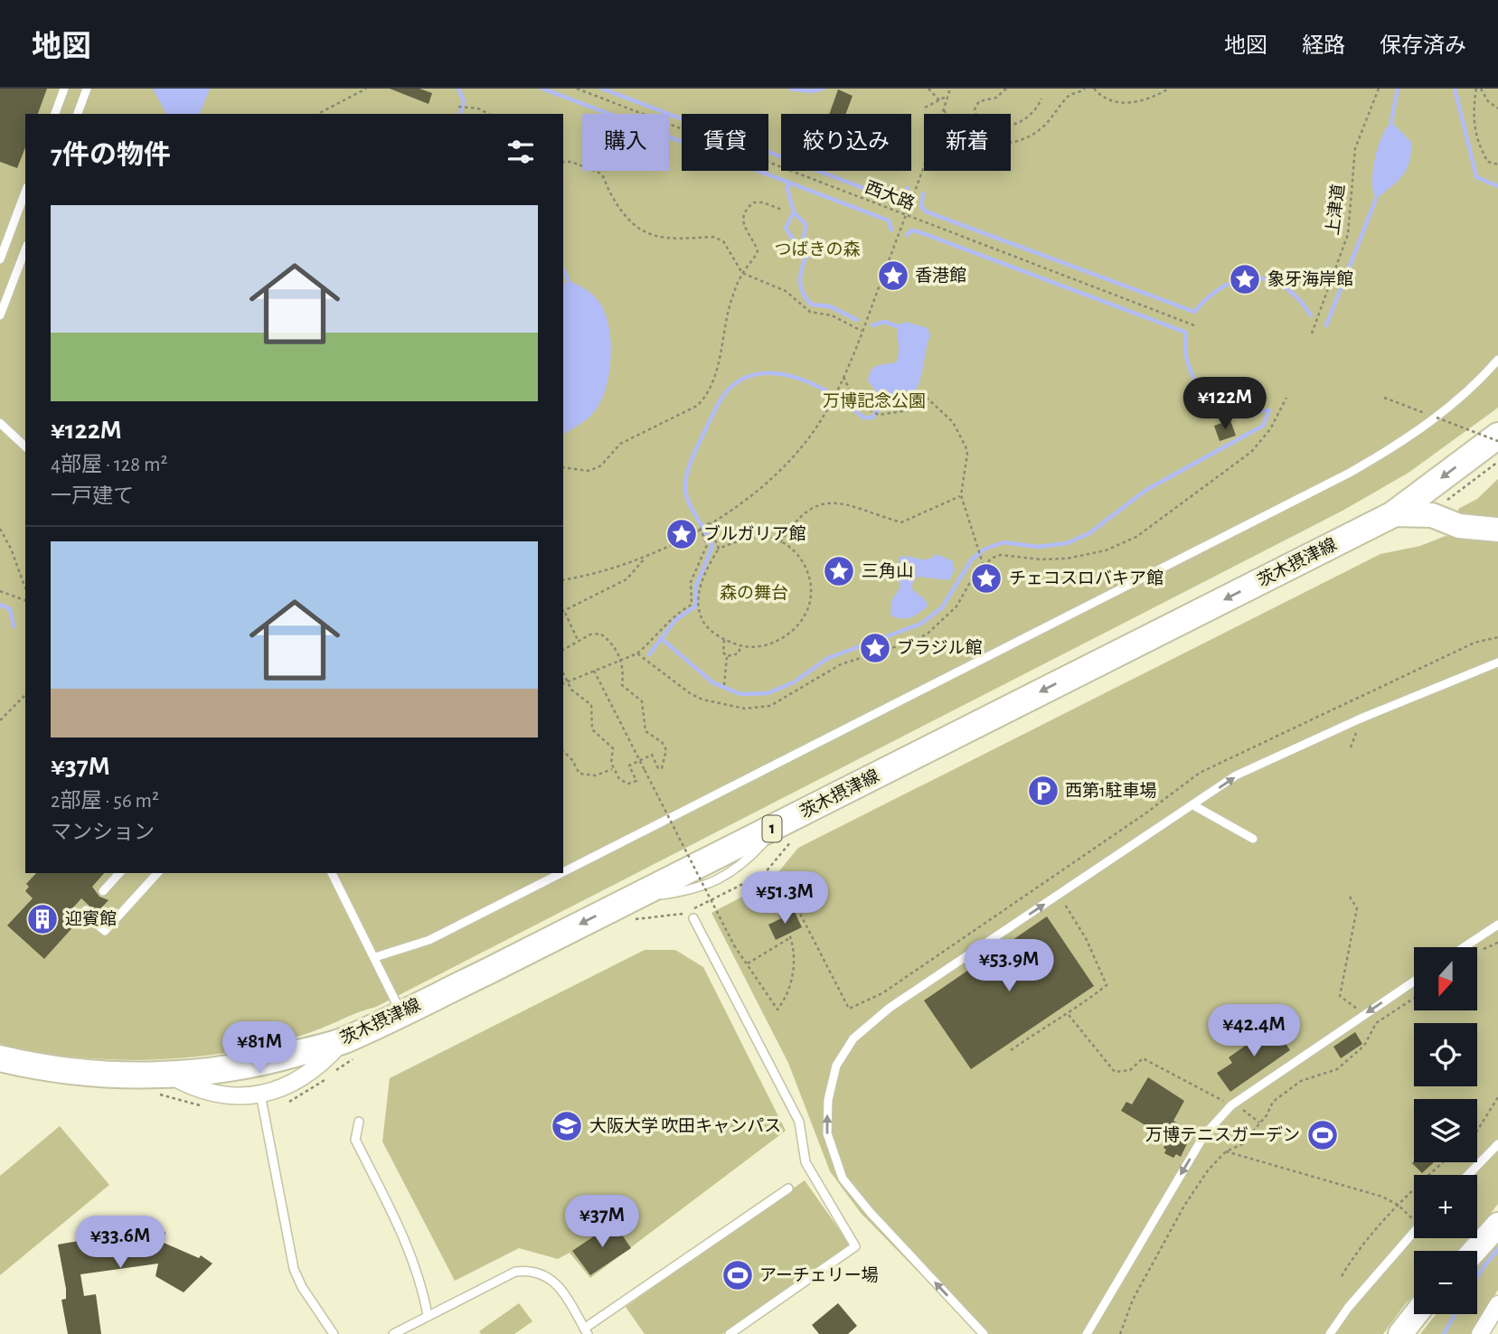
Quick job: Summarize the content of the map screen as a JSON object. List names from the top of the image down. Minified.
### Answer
{"streets":{"main road":["茨木摂津線","1"],"path":["西大路","上津道"]},"one_way":["茨木摂津線"],"parks":["つばきの森","万博記念公園","森の舞台"],"places":{"place":["香港館","象牙海岸館","ブルガリア館","三角山","チェコスロバキア館","ブラジル館"],"parking":["西第1駐車場"],"building":["迎賓館"],"school or university":["大阪大学 吹田キャンパス"],"sports":["万博テニスガーデン","アーチェリー場"]},"north":"bottom","page":{"header":"地図","nav":["地図","経路","保存済み"],"chip":["購入","賃貸","絞り込み","新着"],"heading":"7件の物件","list":[{"name":"¥122M","note":"4部屋 · 128 m² · 一戸建て"},{"name":"¥37M","note":"2部屋 · 56 m² · マンション"}],"price":["¥122M","¥51.3M","¥53.9M","¥42.4M","¥81M","¥37M","¥33.6M"],"map_buttons":["+","−"]}}
